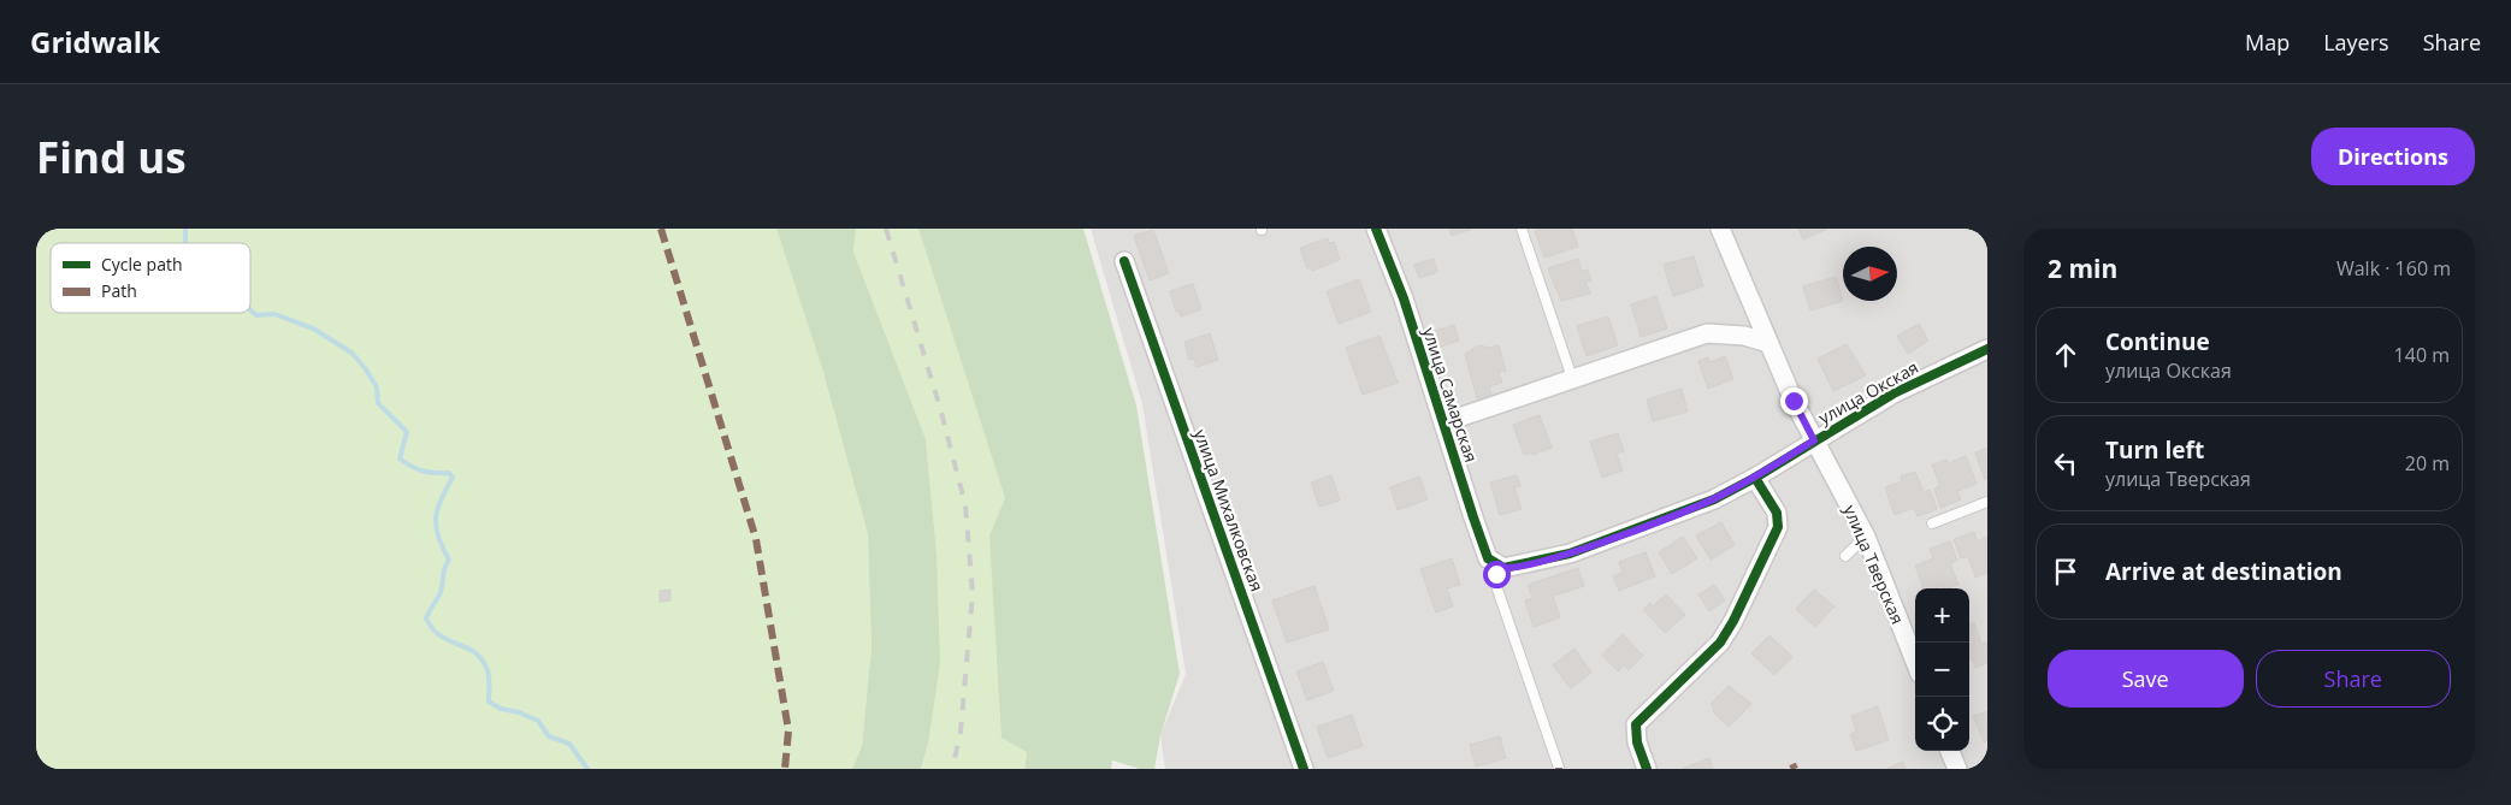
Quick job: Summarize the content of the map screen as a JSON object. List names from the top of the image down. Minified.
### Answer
{"streets":{"street":["улица Окская","улица Самарская","улица Михалковская","улица Тверская"]},"crossings":[["улица Окская","улица Самарская"],["улица Окская","улица Тверская"]],"legend":["Cycle path","Path"],"north":"right","page":{"header":"Gridwalk","nav":["Map","Layers","Share"],"buttons":["Directions",["Save","Share"]],"title":"Find us","heading":["2 min","Walk · 160 m"],"list":[["Continue","улица Окская","140 m"],["Turn left","улица Тверская","20 m"],"Arrive at destination"],"map_buttons":["+","−"]}}
